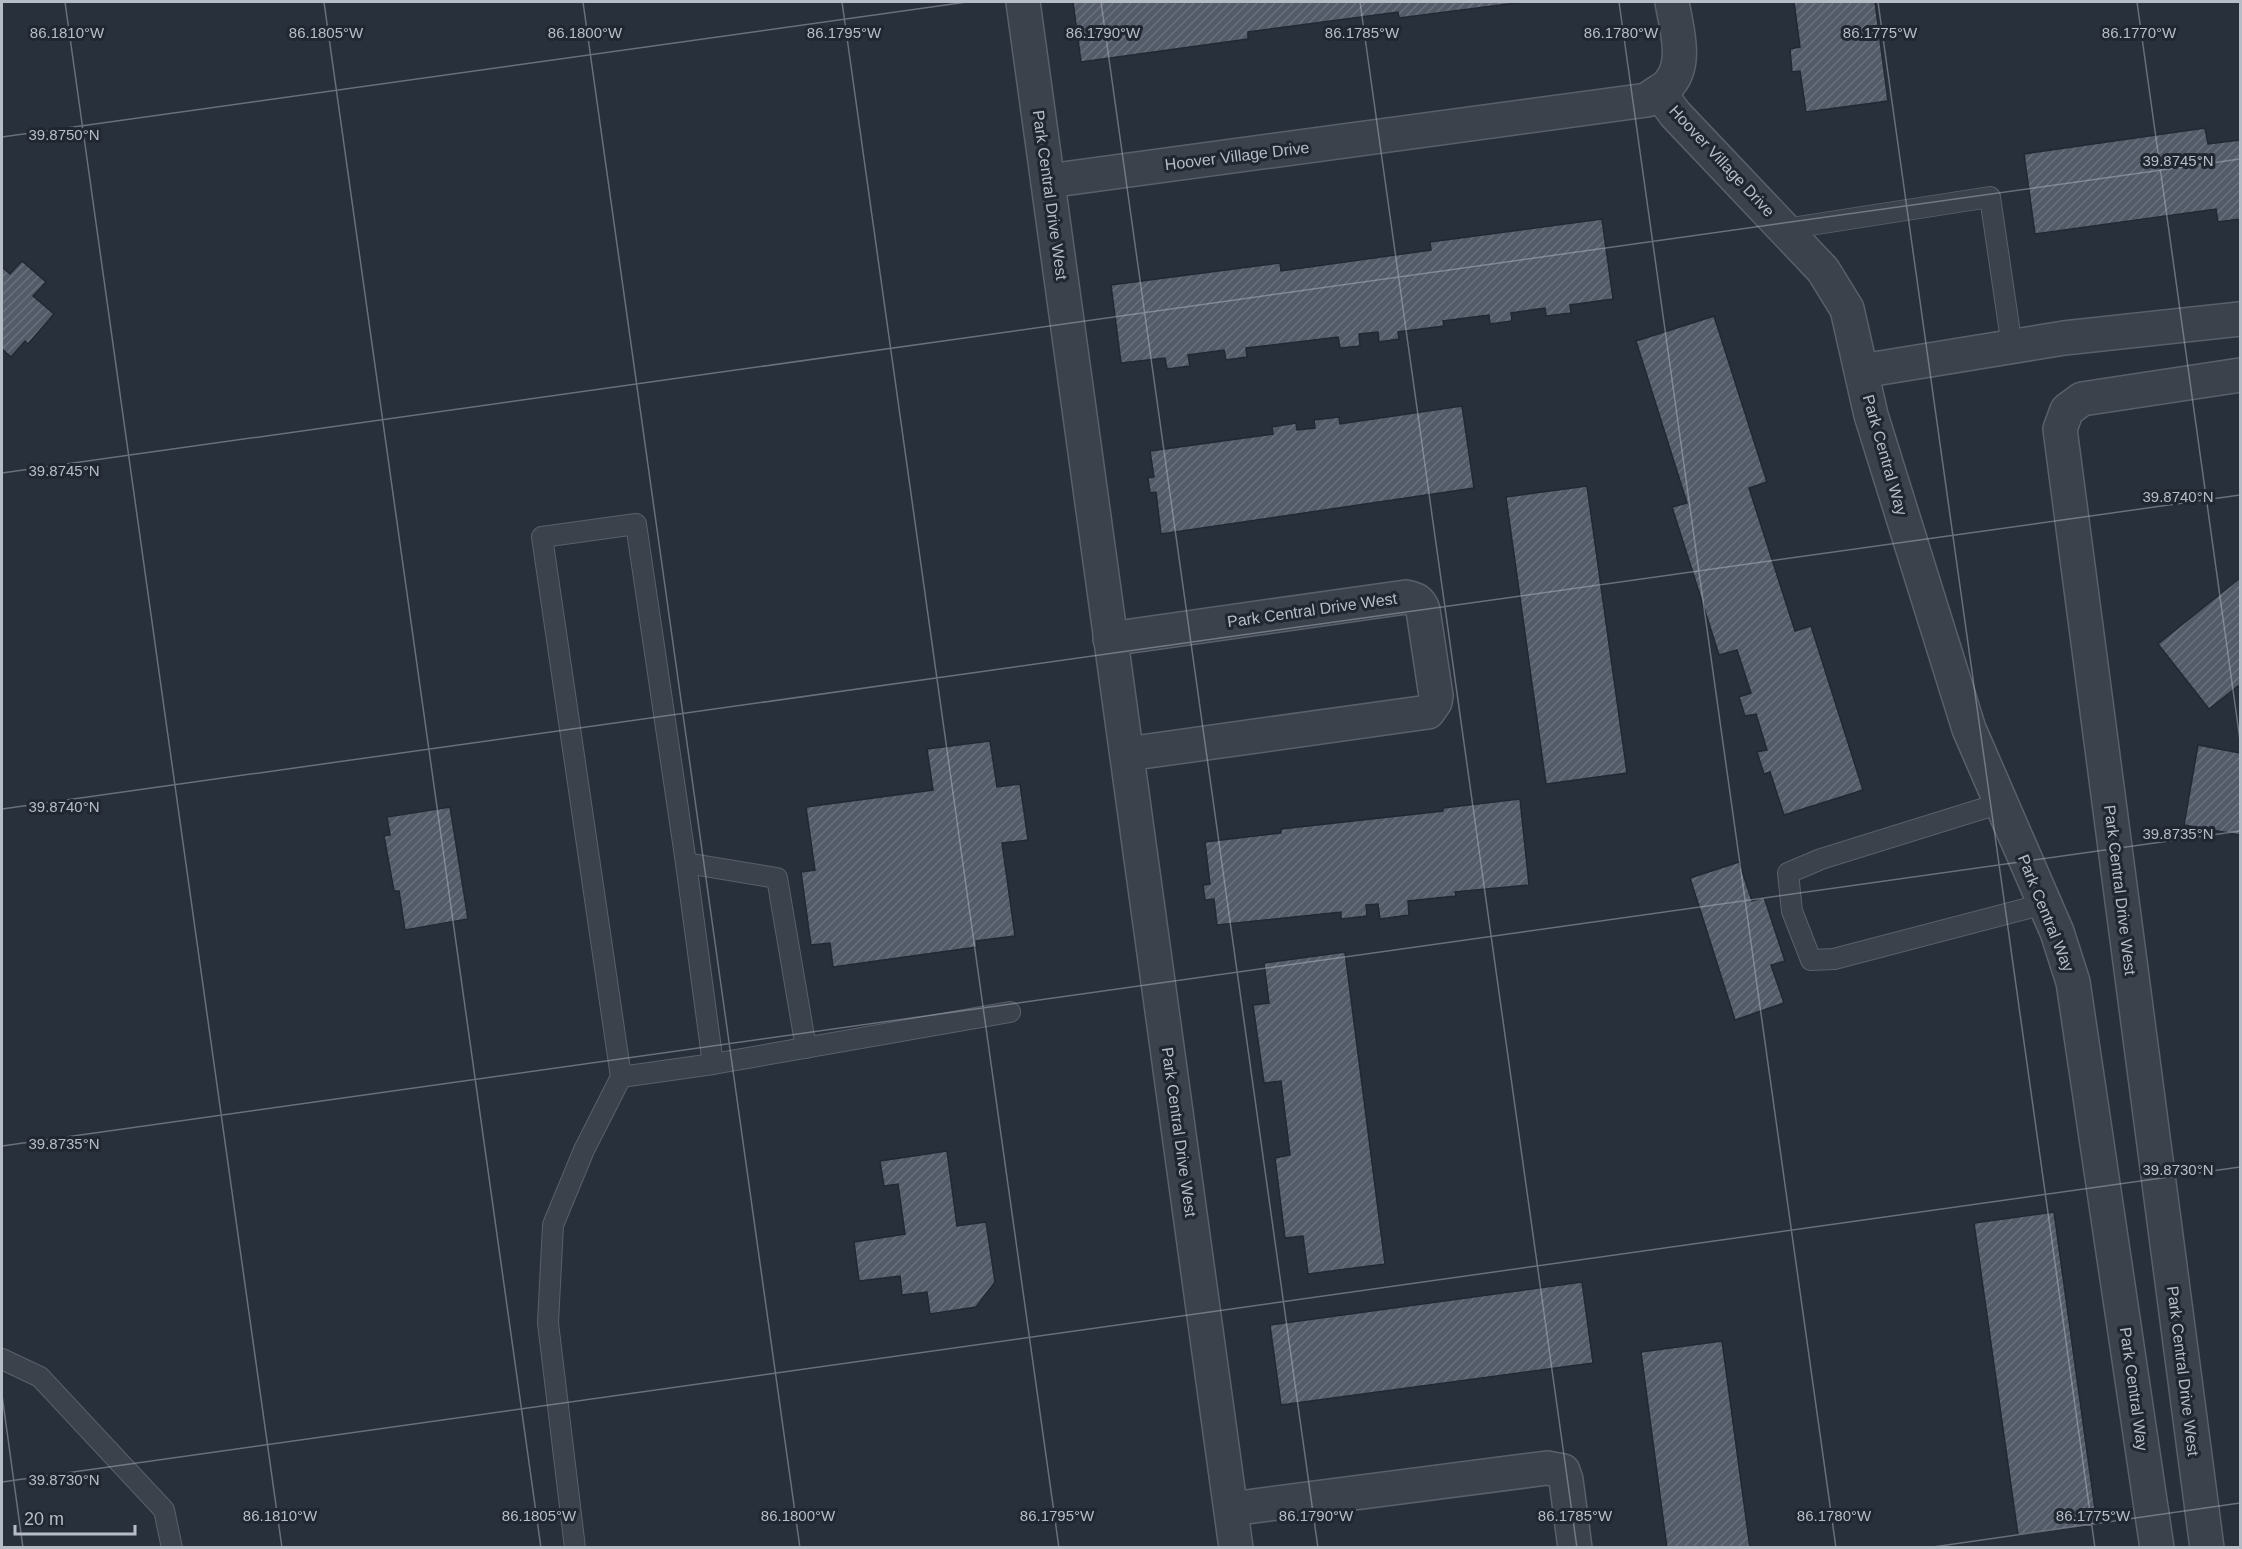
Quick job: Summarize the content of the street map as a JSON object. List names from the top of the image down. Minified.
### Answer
{"streets":{"street":["Hoover Village Drive","Park Central Drive West","Park Central Way"]},"crossings":[["Hoover Village Drive","Park Central Drive West"],["Hoover Village Drive","Park Central Way"]],"scale_bar":"20 m","coordinates":["86.1810°W","86.1805°W","86.1800°W","86.1795°W","86.1790°W","86.1785°W","86.1780°W","86.1775°W","86.1770°W","39.8750°N","39.8745°N","39.8740°N","39.8735°N","39.8730°N"]}
